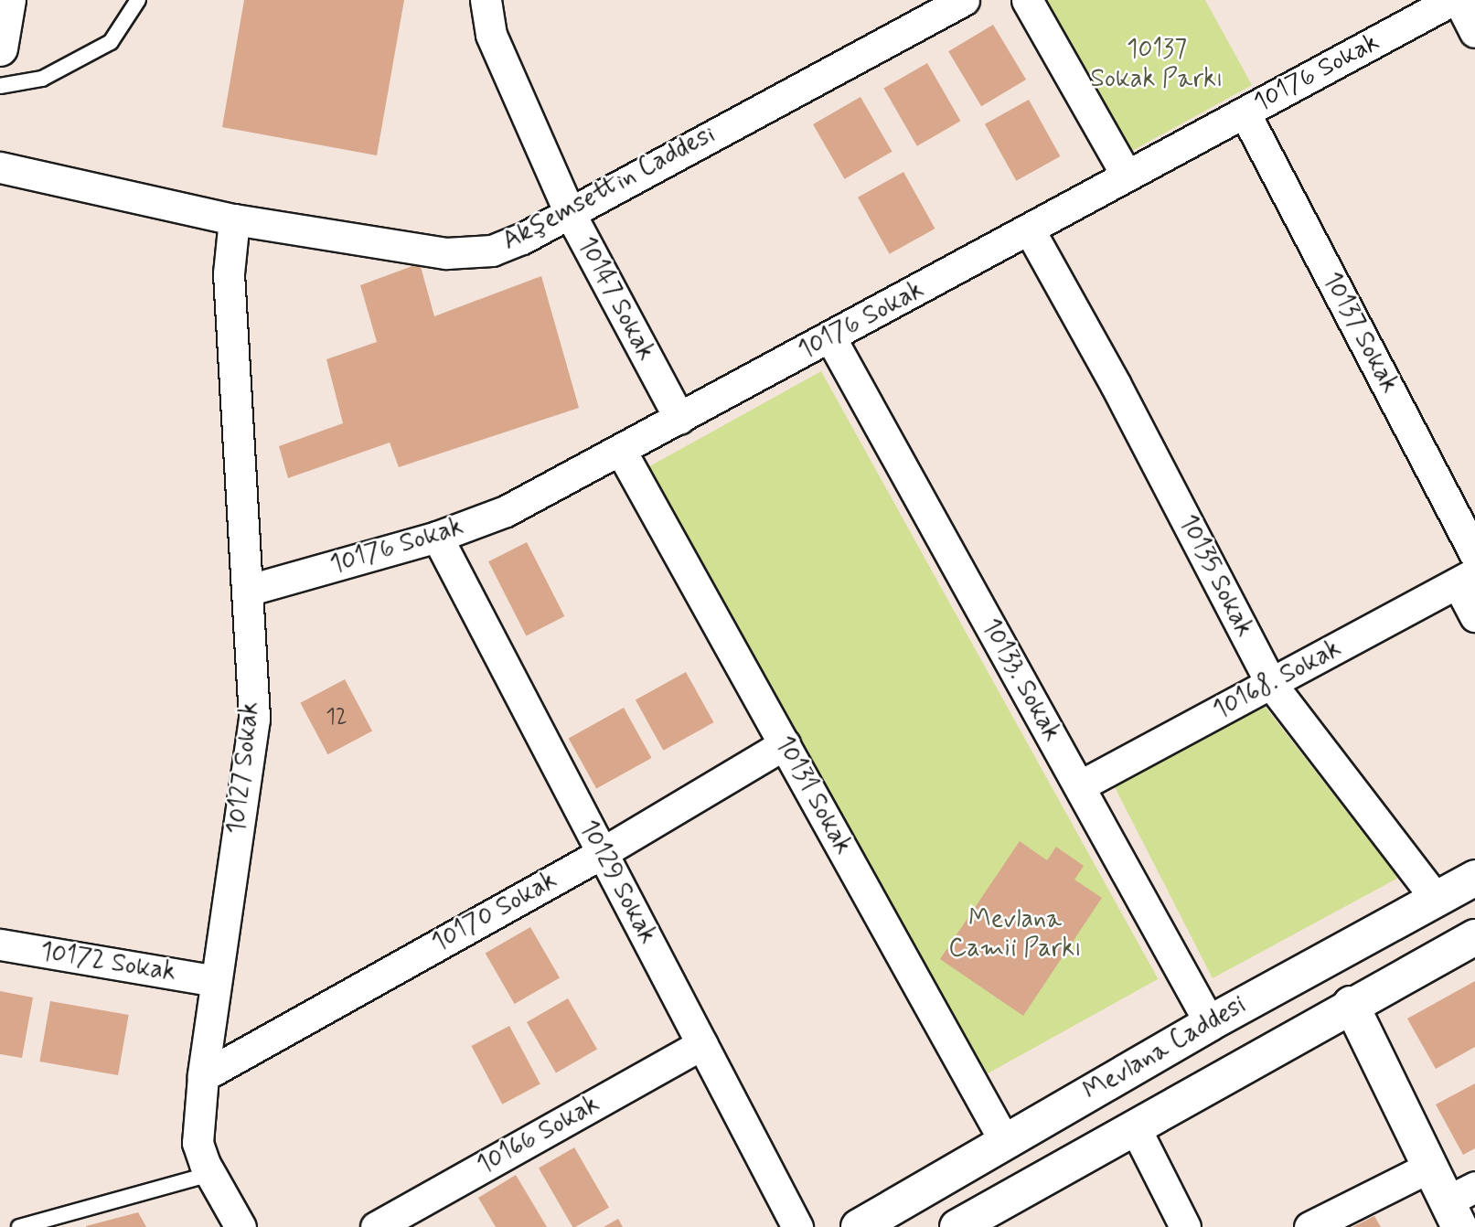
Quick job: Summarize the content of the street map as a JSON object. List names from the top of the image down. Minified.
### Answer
{"streets":{"street":["10176 Sokak","Akşemsettin Caddesi","10147 Sokak","10137 Sokak","10135 Sokak","10133. Sokak","10168. Sokak","10127 Sokak","10131 Sokak","10129 Sokak","10170 Sokak","10172 Sokak","Mevlana Caddesi","10166 Sokak"]},"crossings":[["10176 Sokak","10147 Sokak"],["10176 Sokak","10137 Sokak"],["10176 Sokak","10135 Sokak"],["10176 Sokak","10133. Sokak"],["10176 Sokak","10127 Sokak"],["10176 Sokak","10131 Sokak"],["10176 Sokak","10129 Sokak"],["Akşemsettin Caddesi","10147 Sokak"],["Akşemsettin Caddesi","10127 Sokak"],["10135 Sokak","10168. Sokak"],["10135 Sokak","Mevlana Caddesi"],["10133. Sokak","10168. Sokak"],["10133. Sokak","Mevlana Caddesi"],["10127 Sokak","10170 Sokak"],["10127 Sokak","10172 Sokak"],["10131 Sokak","10170 Sokak"],["10131 Sokak","Mevlana Caddesi"],["10129 Sokak","10170 Sokak"],["10129 Sokak","10166 Sokak"]],"parks":["10137 Sokak Parkı","Mevlana Camii Parkı"],"house_numbers":["12"]}
